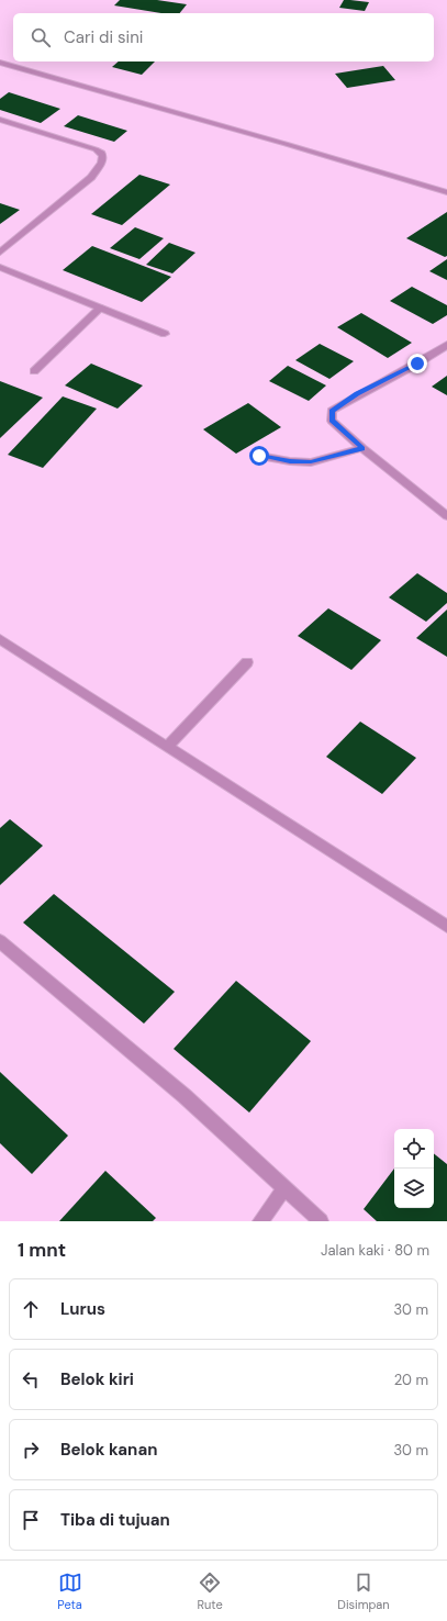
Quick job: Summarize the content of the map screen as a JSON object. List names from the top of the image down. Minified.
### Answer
{"page":{"search":"Cari di sini","heading":["1 mnt","Jalan kaki · 80 m"],"list":[["Lurus","30 m"],["Belok kiri","20 m"],["Belok kanan","30 m"],"Tiba di tujuan"],"nav":["Peta","Rute","Disimpan"]}}
